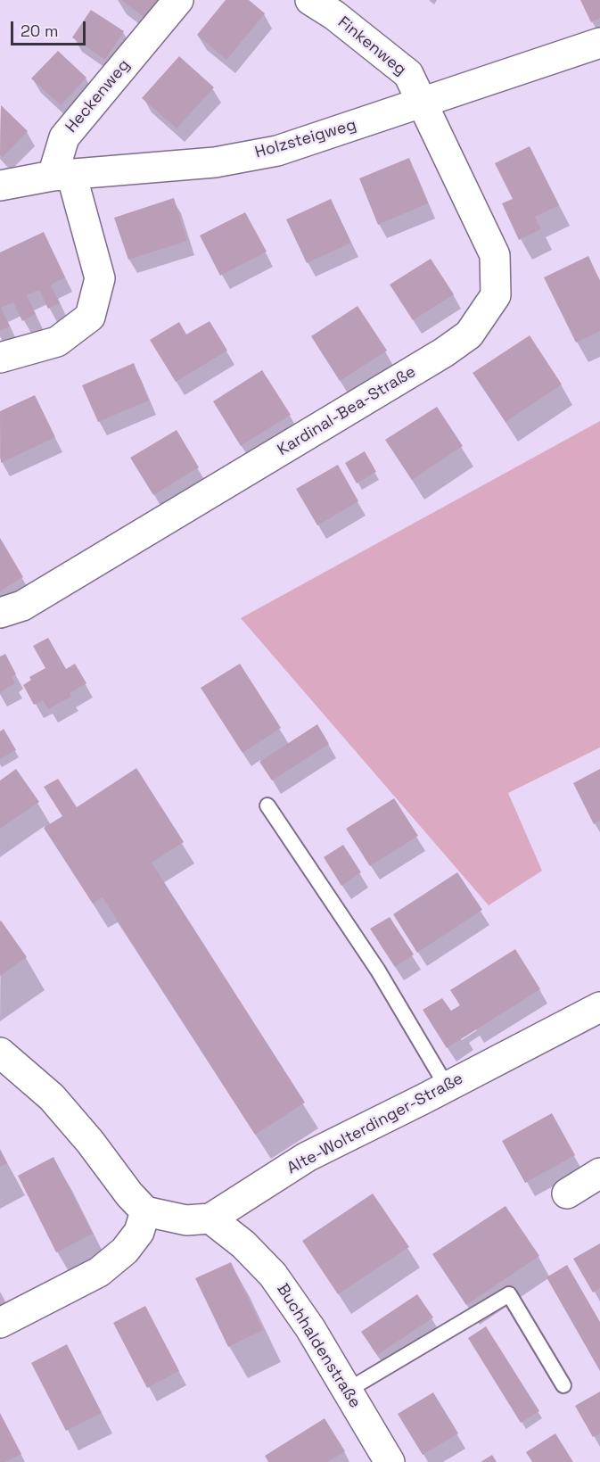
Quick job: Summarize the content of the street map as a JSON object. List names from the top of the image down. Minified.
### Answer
{"streets":{"street":["Finkenweg","Heckenweg","Holzsteigweg","Kardinal-Bea-Straße","Alte-Wolterdinger-Straße","Buchhaldenstraße"]},"crossings":[["Finkenweg","Holzsteigweg"],["Finkenweg","Kardinal-Bea-Straße"],["Heckenweg","Holzsteigweg"],["Holzsteigweg","Kardinal-Bea-Straße"],["Alte-Wolterdinger-Straße","Buchhaldenstraße"]],"scale_bar":"20 m"}
